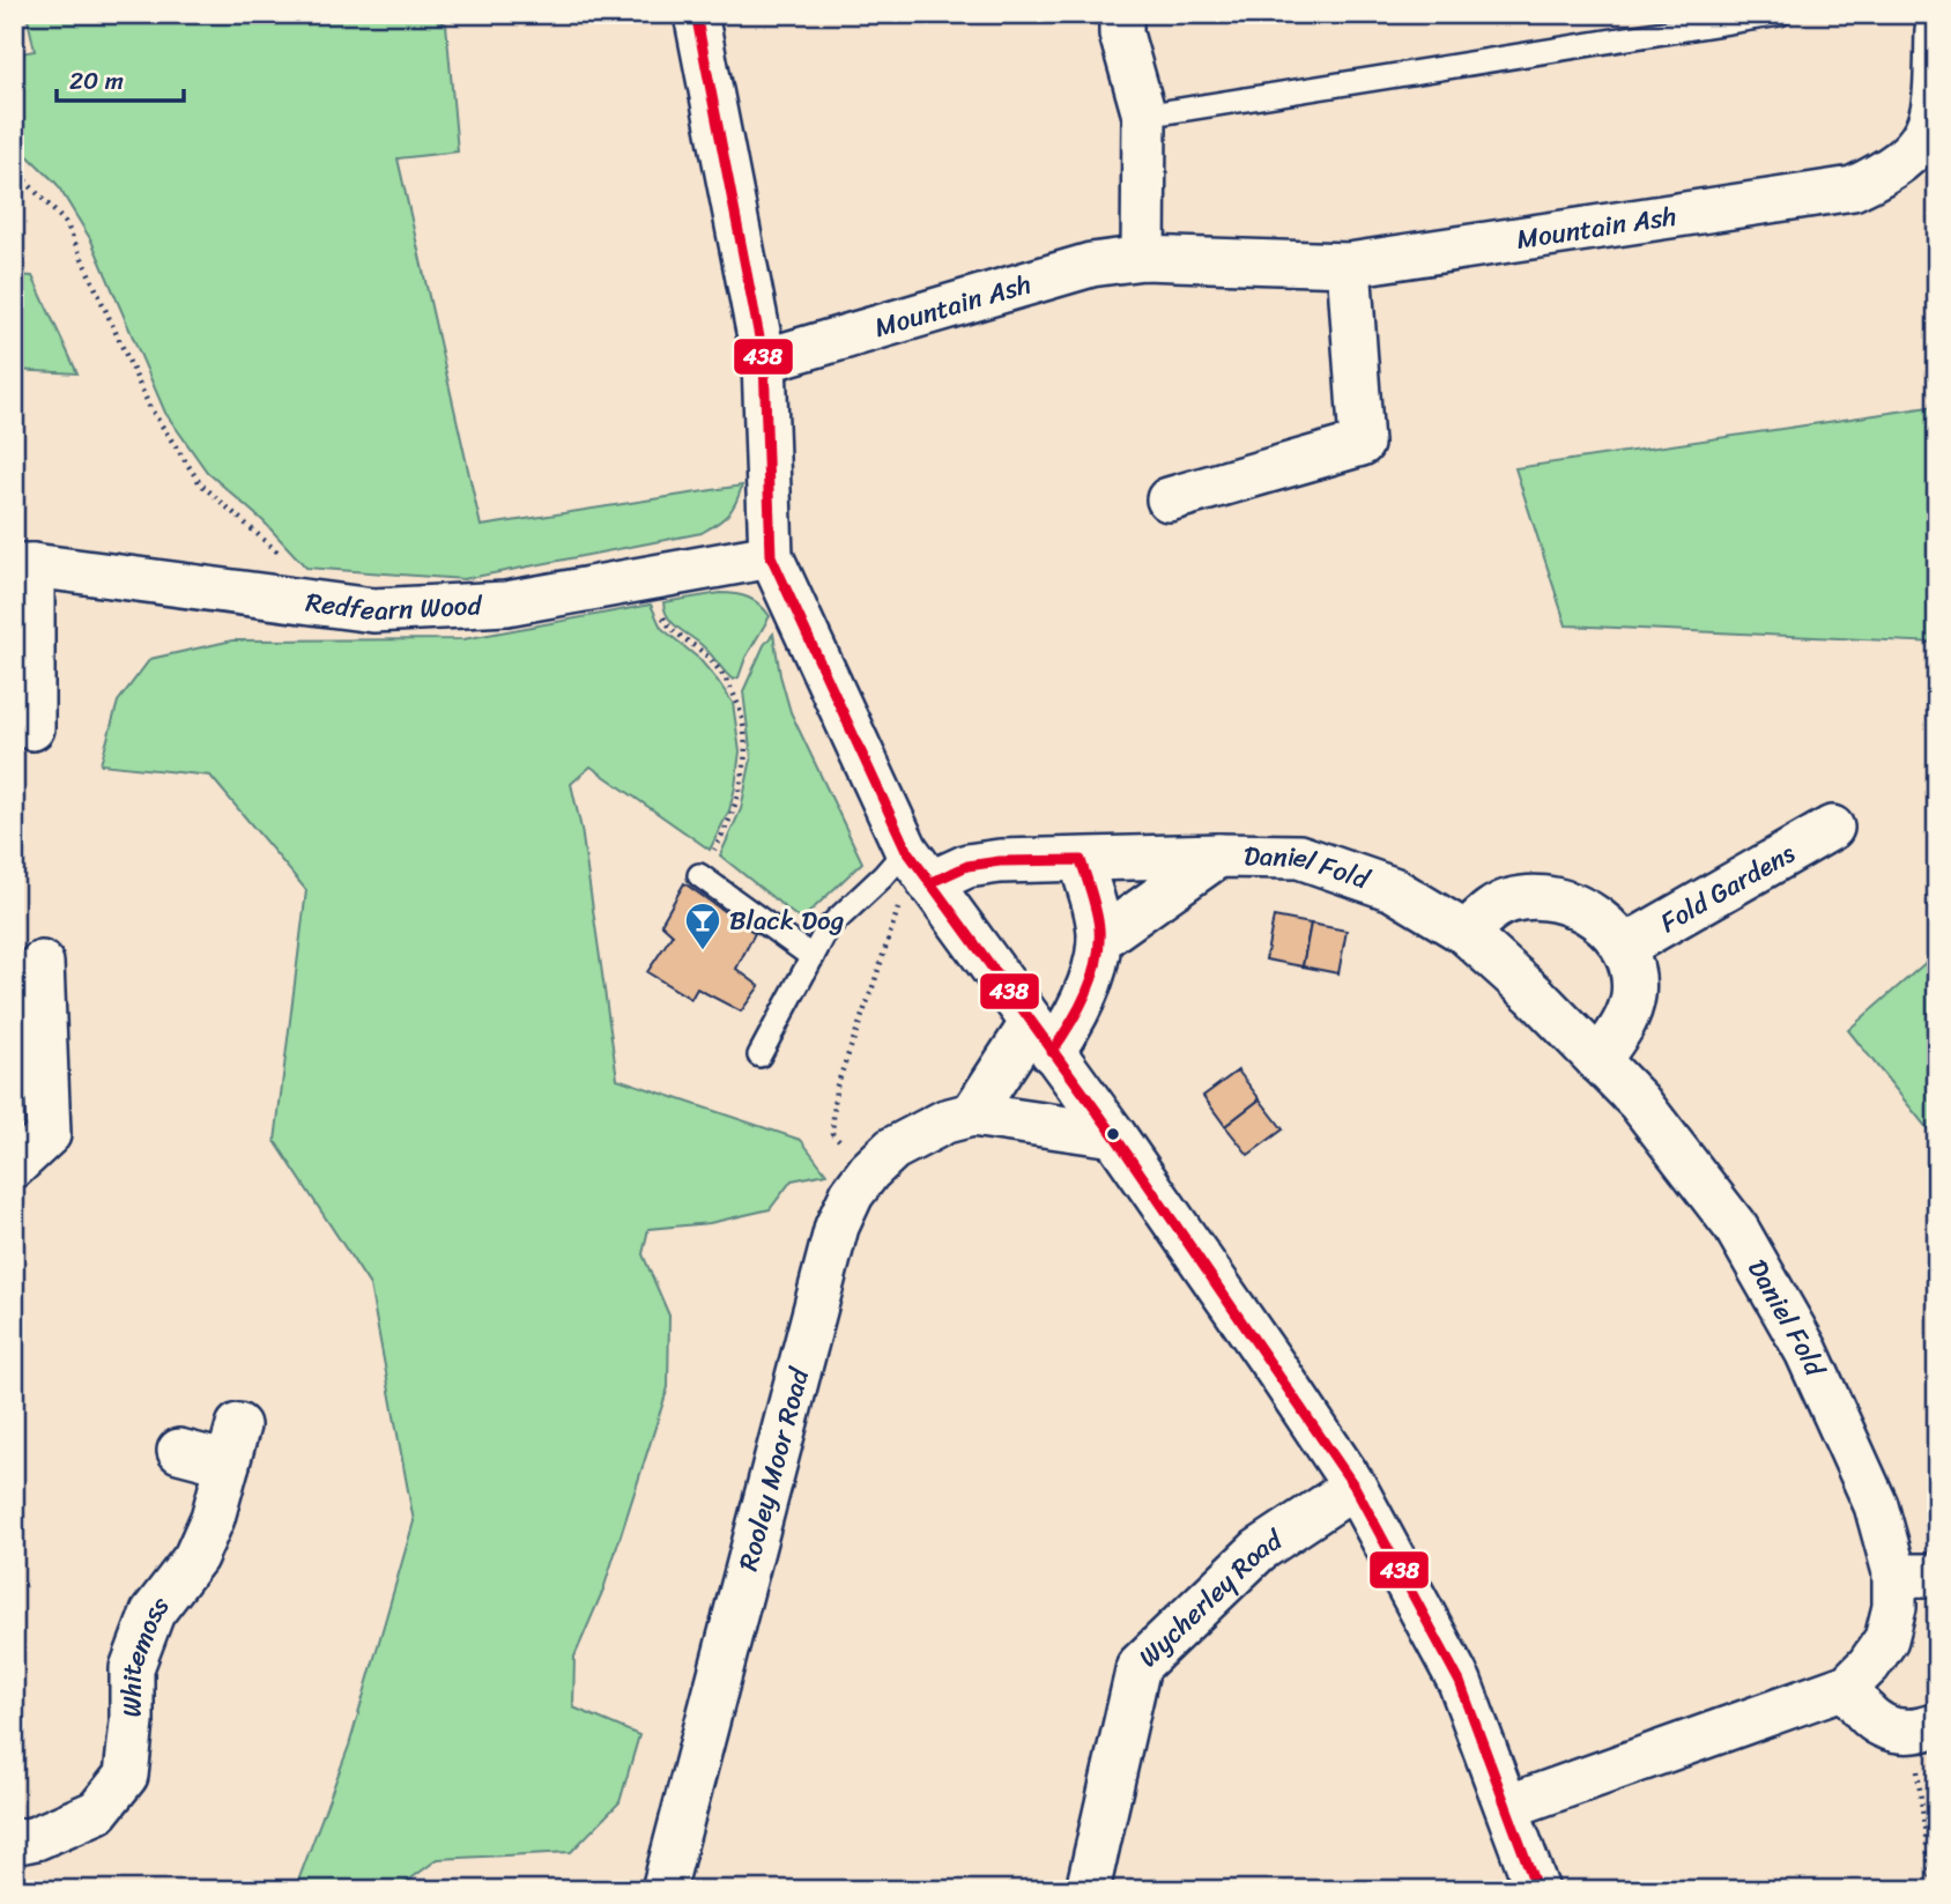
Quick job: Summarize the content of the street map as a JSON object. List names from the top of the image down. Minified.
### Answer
{"streets":{"street":["Mountain Ash","Redfearn Wood","Daniel Fold","Fold Gardens","Rooley Moor Road","Wycherley Road","Whitemoss"]},"places":{"bar":["Black Dog"]},"lines":["transit line 438"],"scale_bar":"20 m"}
